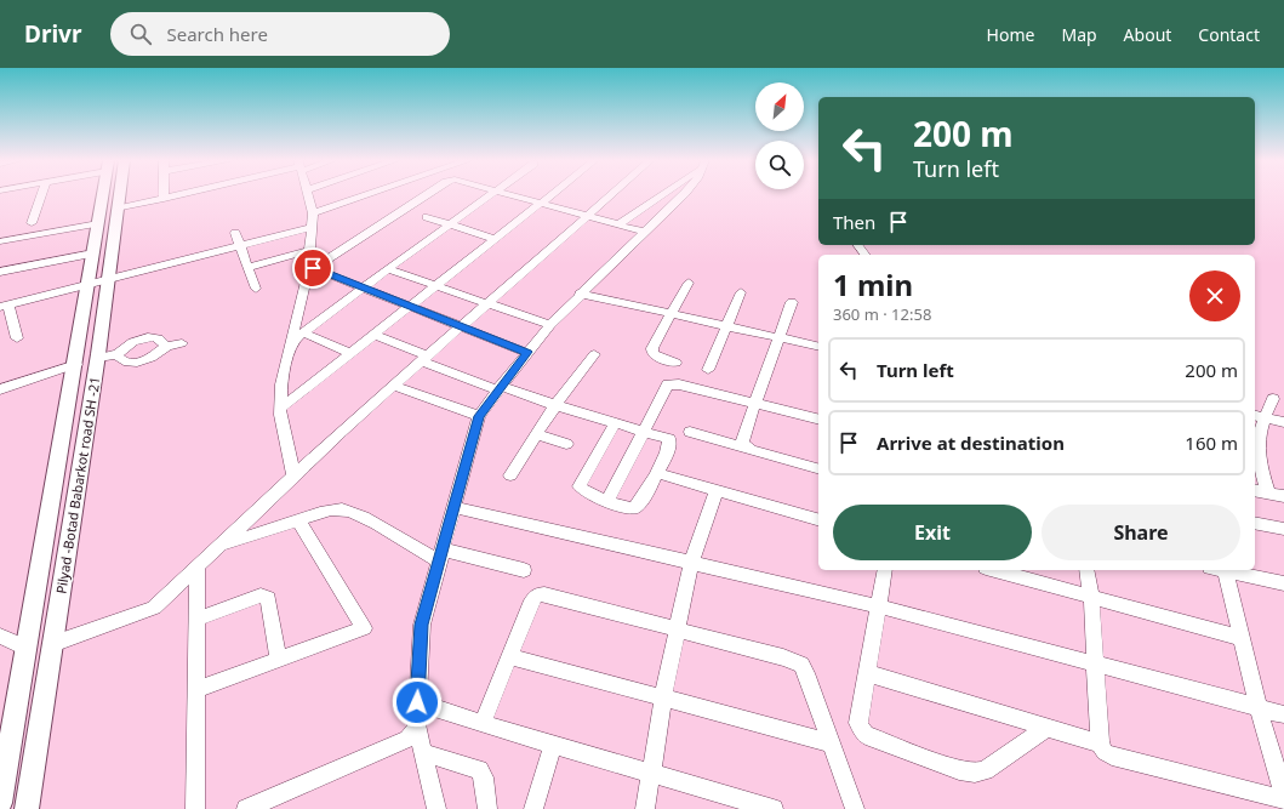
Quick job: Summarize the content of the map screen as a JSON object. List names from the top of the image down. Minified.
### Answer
{"streets":{"main road":["Pilyad -Botad Babarkot road SH -21"]},"north":"top right","page":{"header":"Drivr","search":"Search here","nav":["Home","Map","About","Contact"],"turn":["200 m","Turn left"],"then":"Then","heading":["1 min","360 m · 12:58"],"list":[{"name":"Turn left","value":"200 m"},{"name":"Arrive at destination","value":"160 m"}],"buttons":["Exit","Share"]}}
